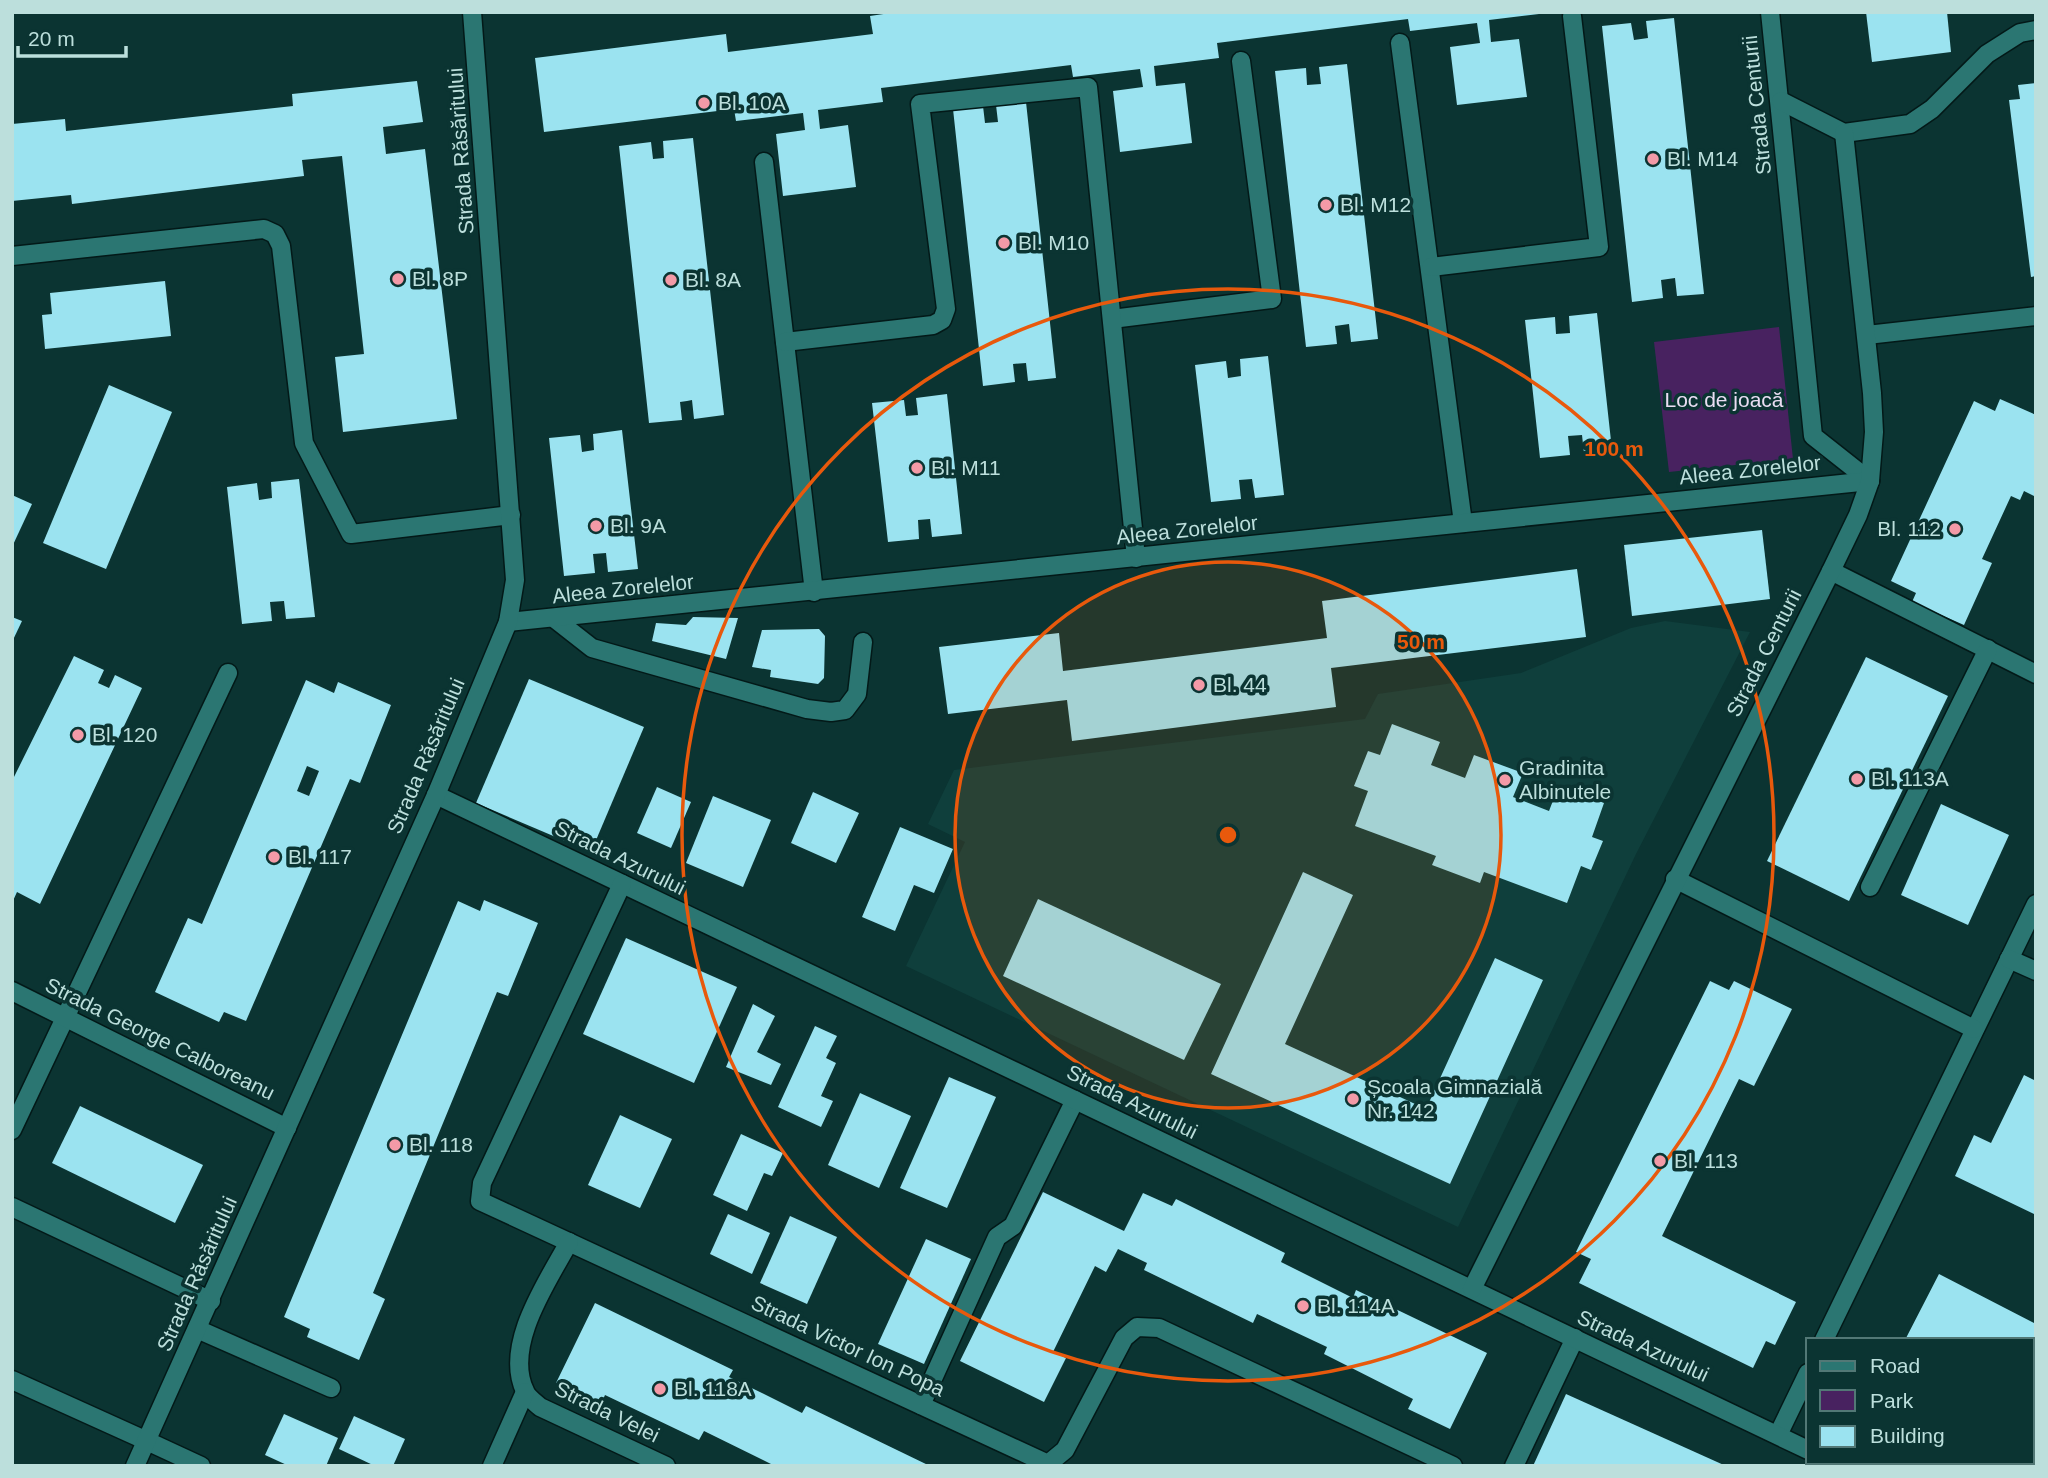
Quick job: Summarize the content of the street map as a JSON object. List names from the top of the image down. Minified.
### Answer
{"streets":{"street":["Strada Centurii","Strada Răsăritului","Aleea Zorelelor","Strada Azurului","Strada George Calboreanu","Strada Victor Ion Popa","Strada Velei"]},"crossings":[["Strada Centurii","Aleea Zorelelor"],["Strada Centurii","Strada Azurului"],["Strada Răsăritului","Aleea Zorelelor"],["Strada Răsăritului","Strada Azurului"],["Strada Răsăritului","Strada George Calboreanu"],["Strada Azurului","Strada Victor Ion Popa"],["Strada Victor Ion Popa","Strada Velei"]],"parks":["Loc de joacă"],"places":["Bl. 10A","Bl. M14","Bl. M12","Bl. M10","Bl. 8P","Bl. 8A","Bl. M11","Bl. 9A","Bl. 112","Bl. 44","Bl. 120","Bl. 113A","Gradinita Albinutele","Bl. 117","Școala Gimnazială Nr. 142","Bl. 118","Bl. 113","Bl. 114A","Bl. 118A"],"legend":["Road","Park","Building"],"scale_bar":"20 m","rings":["100 m","50 m"]}
